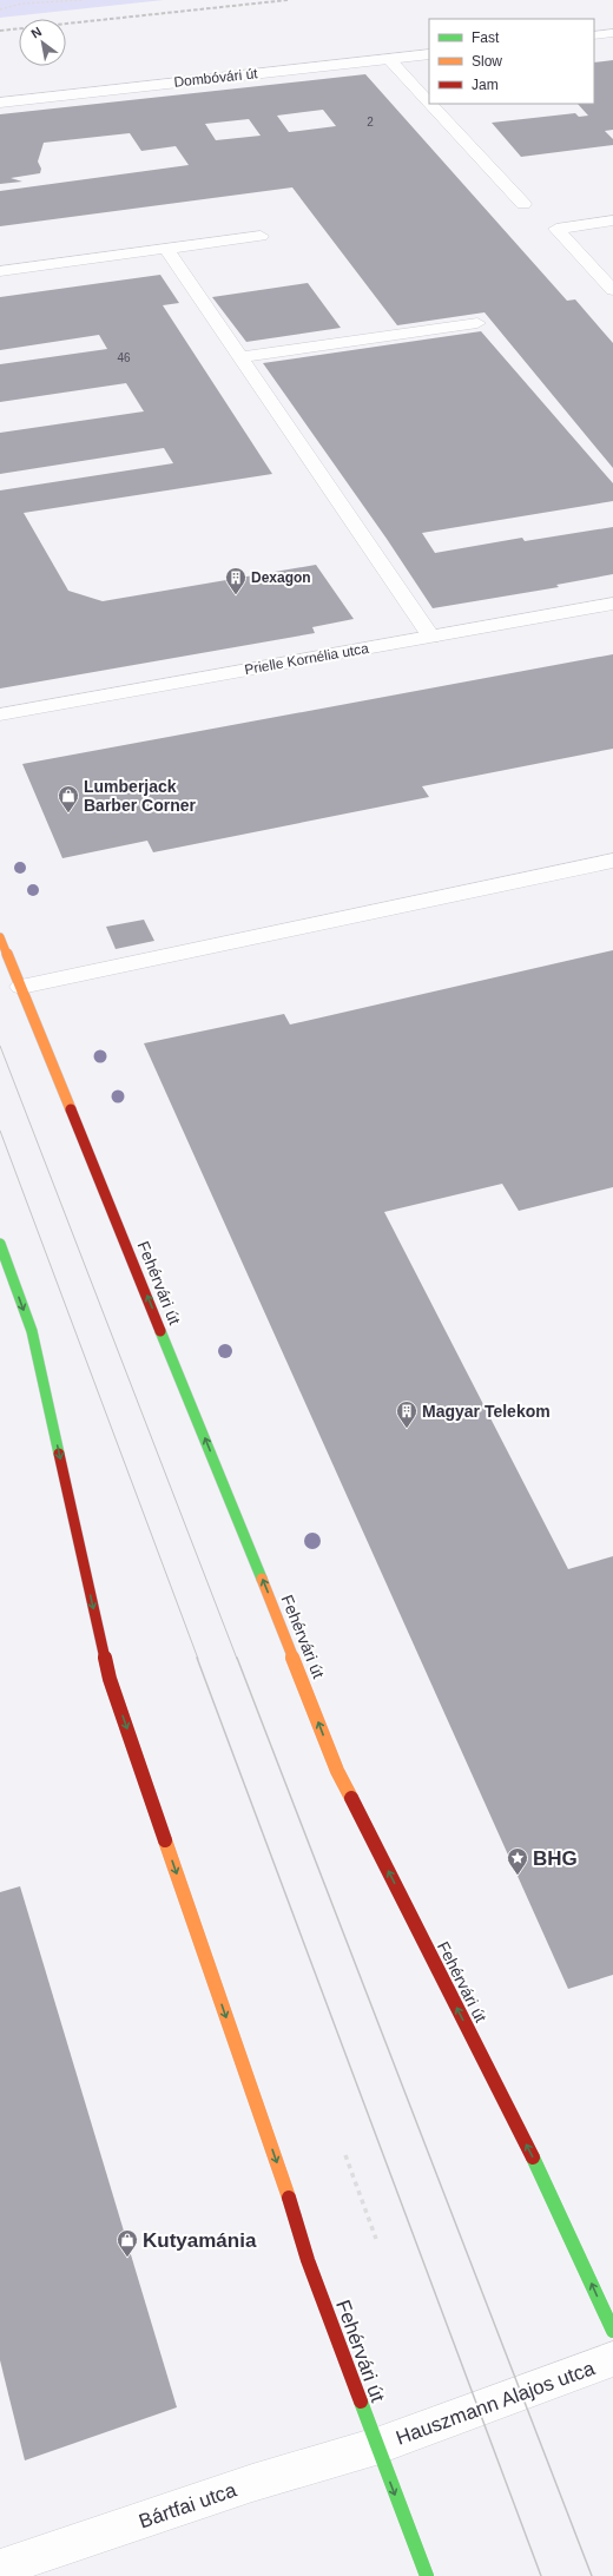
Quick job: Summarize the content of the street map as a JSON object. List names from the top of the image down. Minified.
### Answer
{"streets":{"street":["Dombóvári út","Prielle Kornélia utca","Fehérvári út","Hauszmann Alajos utca","Bártfai utca"]},"crossings":[["Fehérvári út","Hauszmann Alajos utca"],["Fehérvári út","Bártfai utca"],["Hauszmann Alajos utca","Bártfai utca"]],"places":{"building":["Dexagon","Magyar Telekom"],"shop":["Lumberjack Barber Corner","Kutyamánia"],"place":["BHG"]},"house_numbers":["2","46"],"legend":["Fast","Slow","Jam"],"north":"top left"}
